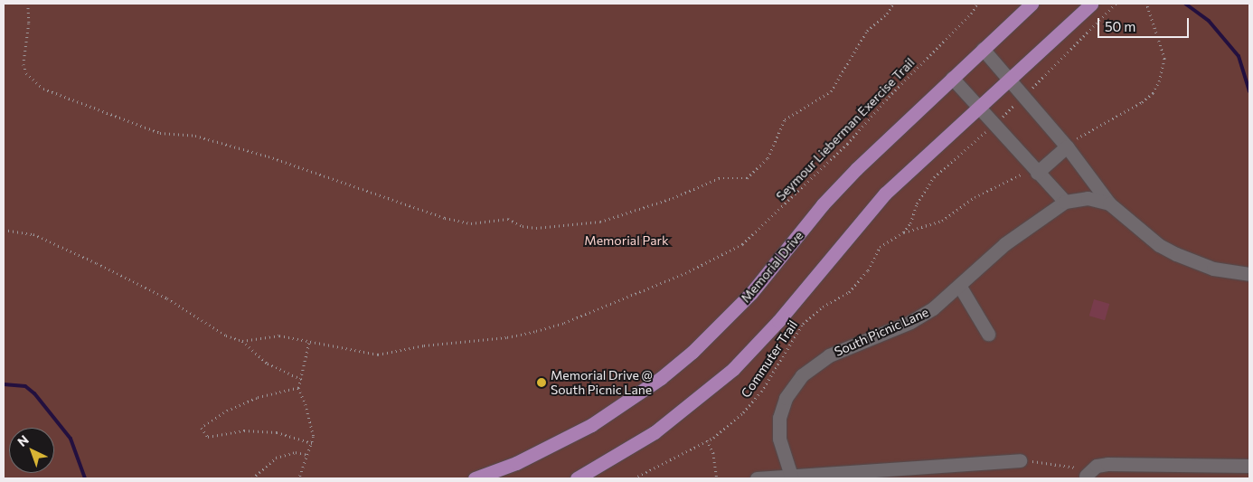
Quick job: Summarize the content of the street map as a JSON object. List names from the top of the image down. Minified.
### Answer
{"streets":{"main road":["Memorial Drive"],"street":["South Picnic Lane"],"path":["Seymour Lieberman Exercise Trail","Commuter Trail"]},"crossings":[["Memorial Drive","South Picnic Lane"]],"parks":["Memorial Park"],"places":["Memorial Drive @ South Picnic Lane"],"scale_bar":"50 m","north":"top left"}
